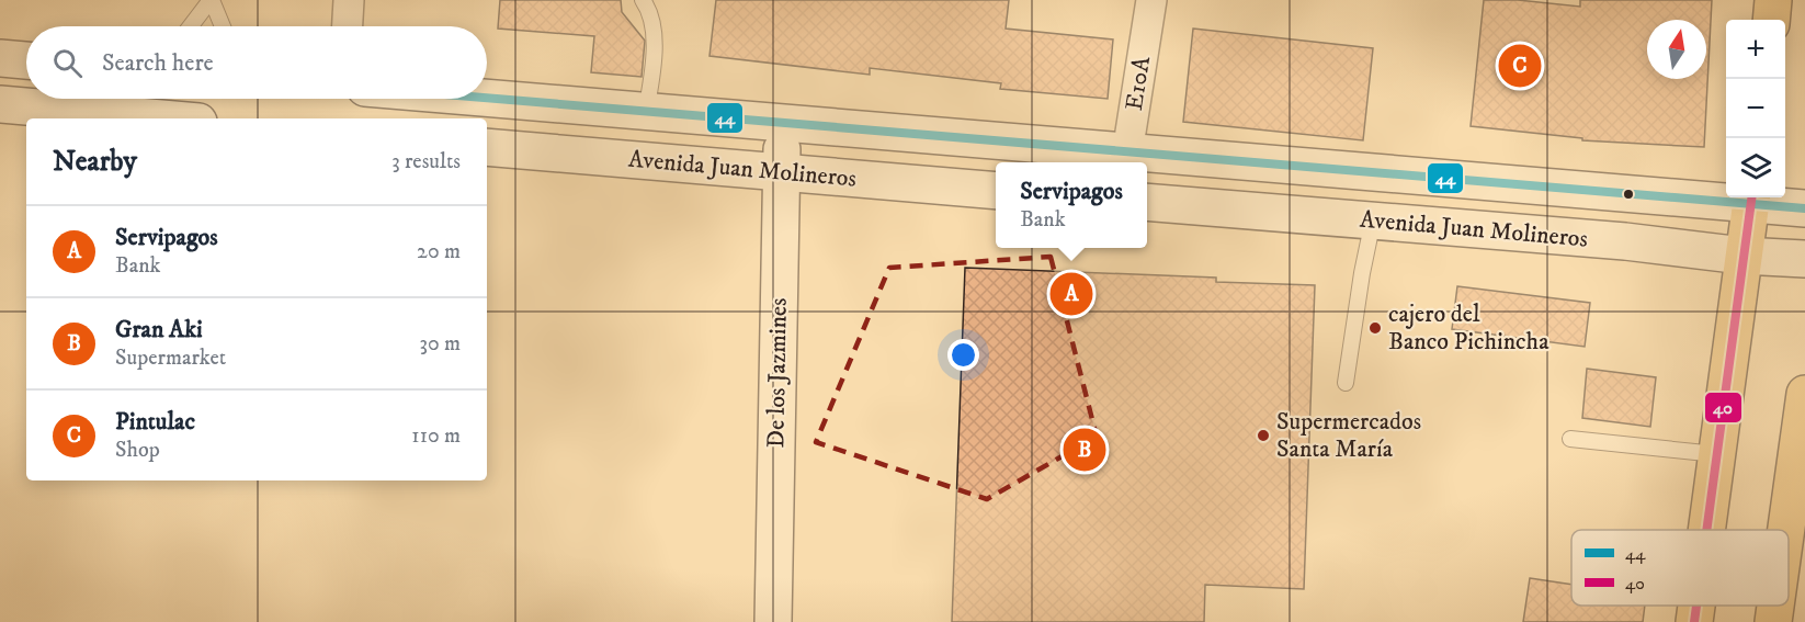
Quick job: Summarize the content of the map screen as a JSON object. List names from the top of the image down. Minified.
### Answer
{"streets":{"street":["E10A","Avenida Juan Molineros","De los Jazmines"]},"crossings":[["E10A","Avenida Juan Molineros"],["Avenida Juan Molineros","De los Jazmines"]],"places":["cajero del Banco Pichincha","Supermercados Santa María"],"lines":["transit line 44","transit line 40"],"legend":["44","40"],"north":"top","page":{"map_buttons":["+","−"],"search":"Search here","pins":["C","A","B"],"heading":["Nearby","3 results"],"popup":["Servipagos","Bank"],"list":[{"mark":"A","name":"Servipagos","note":"Bank","value":"20 m"},{"mark":"B","name":"Gran Aki","note":"Supermarket","value":"30 m"},{"mark":"C","name":"Pintulac","note":"Shop","value":"110 m"}]}}
